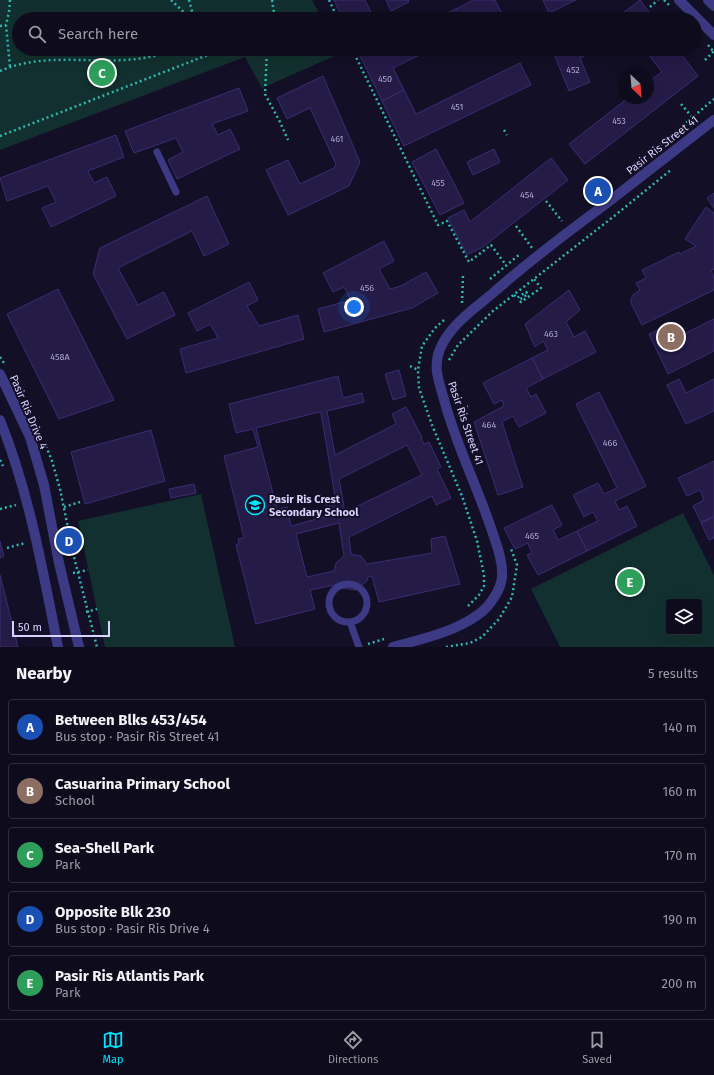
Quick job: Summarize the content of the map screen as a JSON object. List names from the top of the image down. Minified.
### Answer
{"streets":{"street":["Pasir Ris Street 41","Pasir Ris Drive 4"]},"places":{"school or university":["Pasir Ris Crest Secondary School"]},"house_numbers":["452","450","451","453","461","455","454","456","463","458A","464","466","465"],"scale_bar":"50 m","north":"bottom right","page":{"search":"Search here","pins":["C","A","B","D","E"],"scale":"50 m","heading":["Nearby","5 results"],"list":[{"mark":"A","name":"Between Blks 453/454","note":"Bus stop · Pasir Ris Street 41","value":"140 m"},{"mark":"B","name":"Casuarina Primary School","note":"School","value":"160 m"},{"mark":"C","name":"Sea-Shell Park","note":"Park","value":"170 m"},{"mark":"D","name":"Opposite Blk 230","note":"Bus stop · Pasir Ris Drive 4","value":"190 m"},{"mark":"E","name":"Pasir Ris Atlantis Park","note":"Park","value":"200 m"}],"nav":["Map","Directions","Saved"]}}
